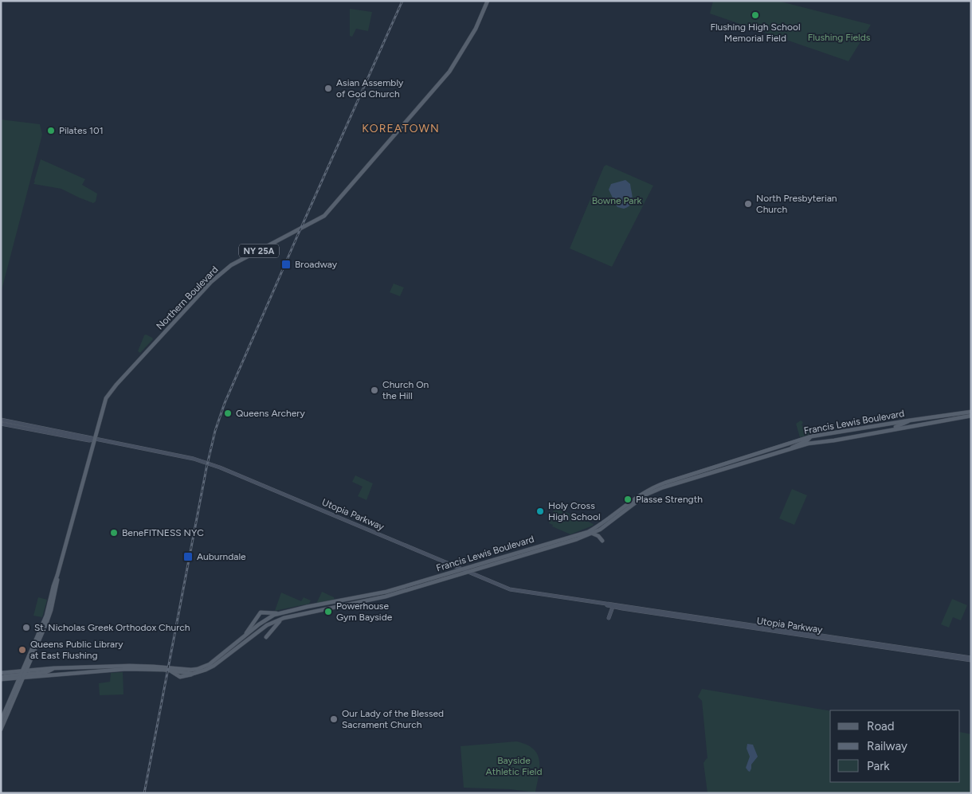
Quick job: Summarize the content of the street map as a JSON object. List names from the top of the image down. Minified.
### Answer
{"streets":{"main road":["NY 25A","Northern Boulevard","Francis Lewis Boulevard","Utopia Parkway"]},"crossings":[["Northern Boulevard","Francis Lewis Boulevard"],["Northern Boulevard","Utopia Parkway"],["Francis Lewis Boulevard","Utopia Parkway"]],"districts":["KOREATOWN"],"parks":["Flushing Fields","Bowne Park","Bayside Athletic Field"],"places":{"other":["Flushing High School Memorial Field","Asian Assembly of God Church","Pilates 101","North Presbyterian Church","Church On the Hill","Queens Archery","Plasse Strength","Holy Cross High School","BeneFITNESS NYC","Powerhouse Gym Bayside","St. Nicholas Greek Orthodox Church","Queens Public Library at East Flushing","Our Lady of the Blessed Sacrament Church"],"transit":["Broadway","Auburndale"]},"legend":["Road","Railway","Park"]}
